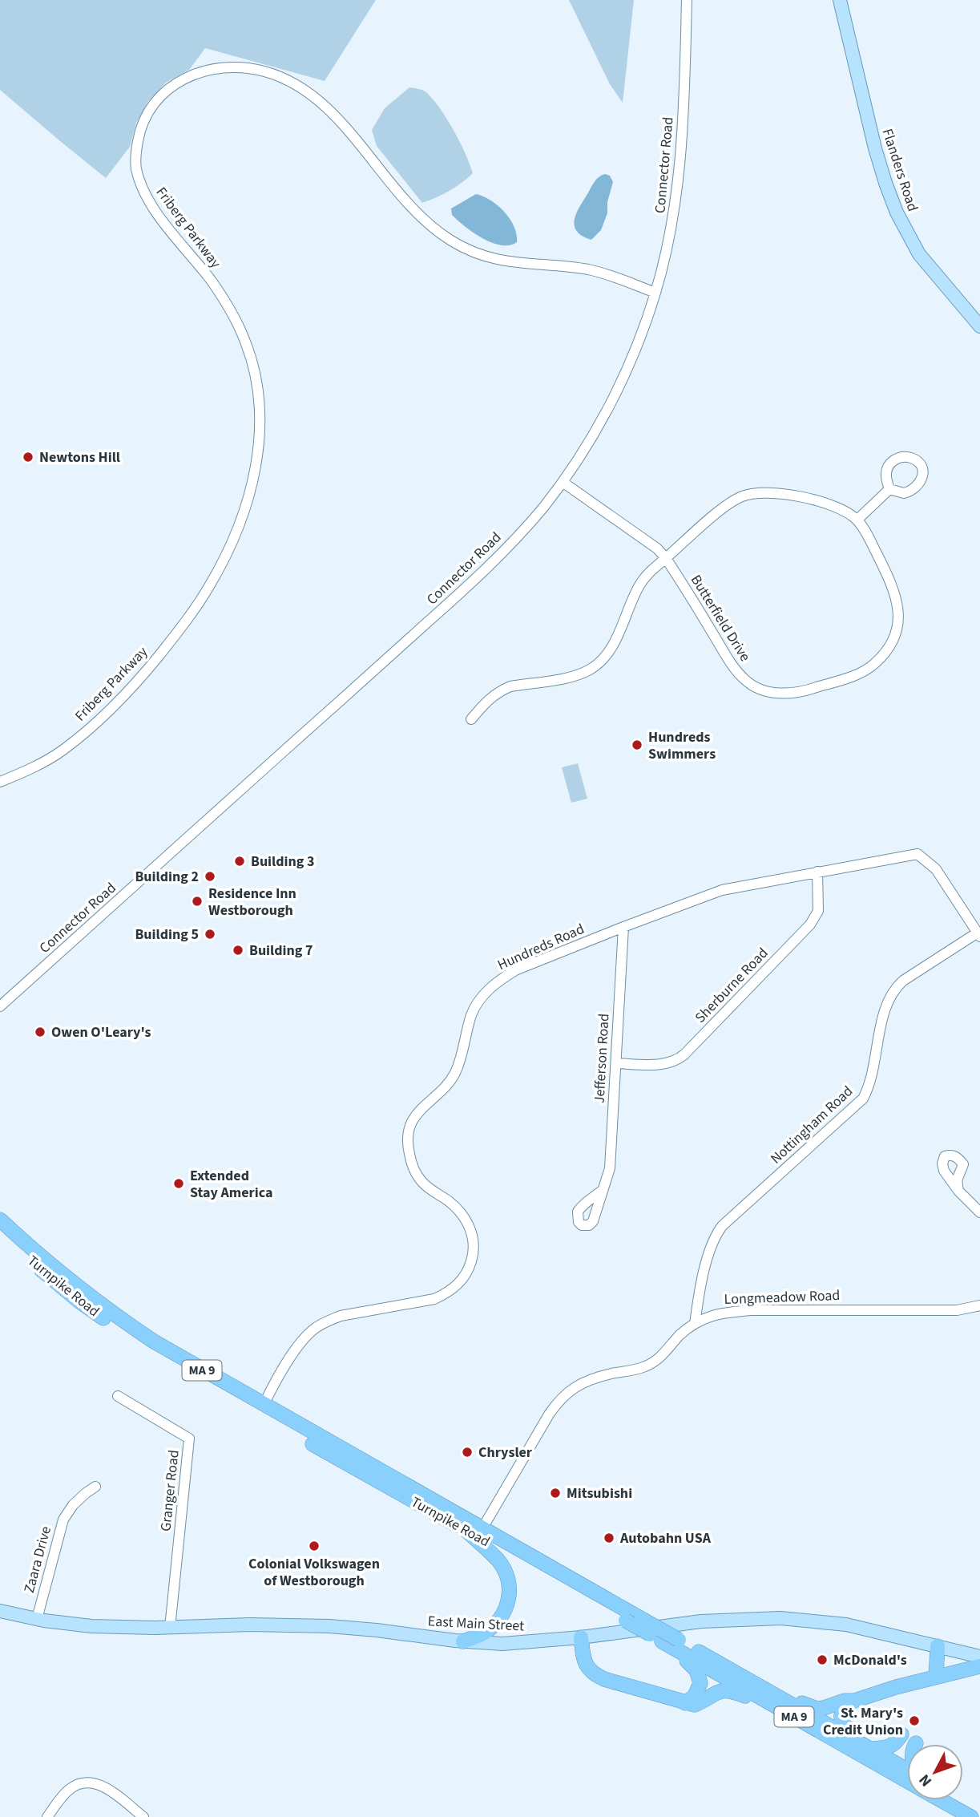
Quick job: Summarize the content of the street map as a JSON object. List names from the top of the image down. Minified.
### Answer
{"streets":{"highway":["Turnpike Road","MA 9"],"main road":["Flanders Road","East Main Street"],"street":["Connector Road","Friberg Parkway","Butterfield Drive","Hundreds Road","Sherburne Road","Jefferson Road","Nottingham Road","Longmeadow Road","Granger Road","Zaara Drive"]},"crossings":[["Connector Road","Friberg Parkway"],["Connector Road","Butterfield Drive"],["Hundreds Road","Sherburne Road"],["Hundreds Road","Jefferson Road"],["Hundreds Road","Nottingham Road"],["Hundreds Road","Turnpike Road"],["Sherburne Road","Jefferson Road"],["Nottingham Road","Longmeadow Road"],["Turnpike Road","Longmeadow Road"],["Granger Road","East Main Street"],["Zaara Drive","East Main Street"]],"places":["Newtons Hill","Hundreds Swimmers","Building 3","Building 2","Residence Inn Westborough","Building 5","Building 7","Owen O'Leary's","Extended Stay America","Chrysler","Mitsubishi","Autobahn USA","Colonial Volkswagen of Westborough","McDonald's","St. Mary's Credit Union"],"north":"bottom left"}
